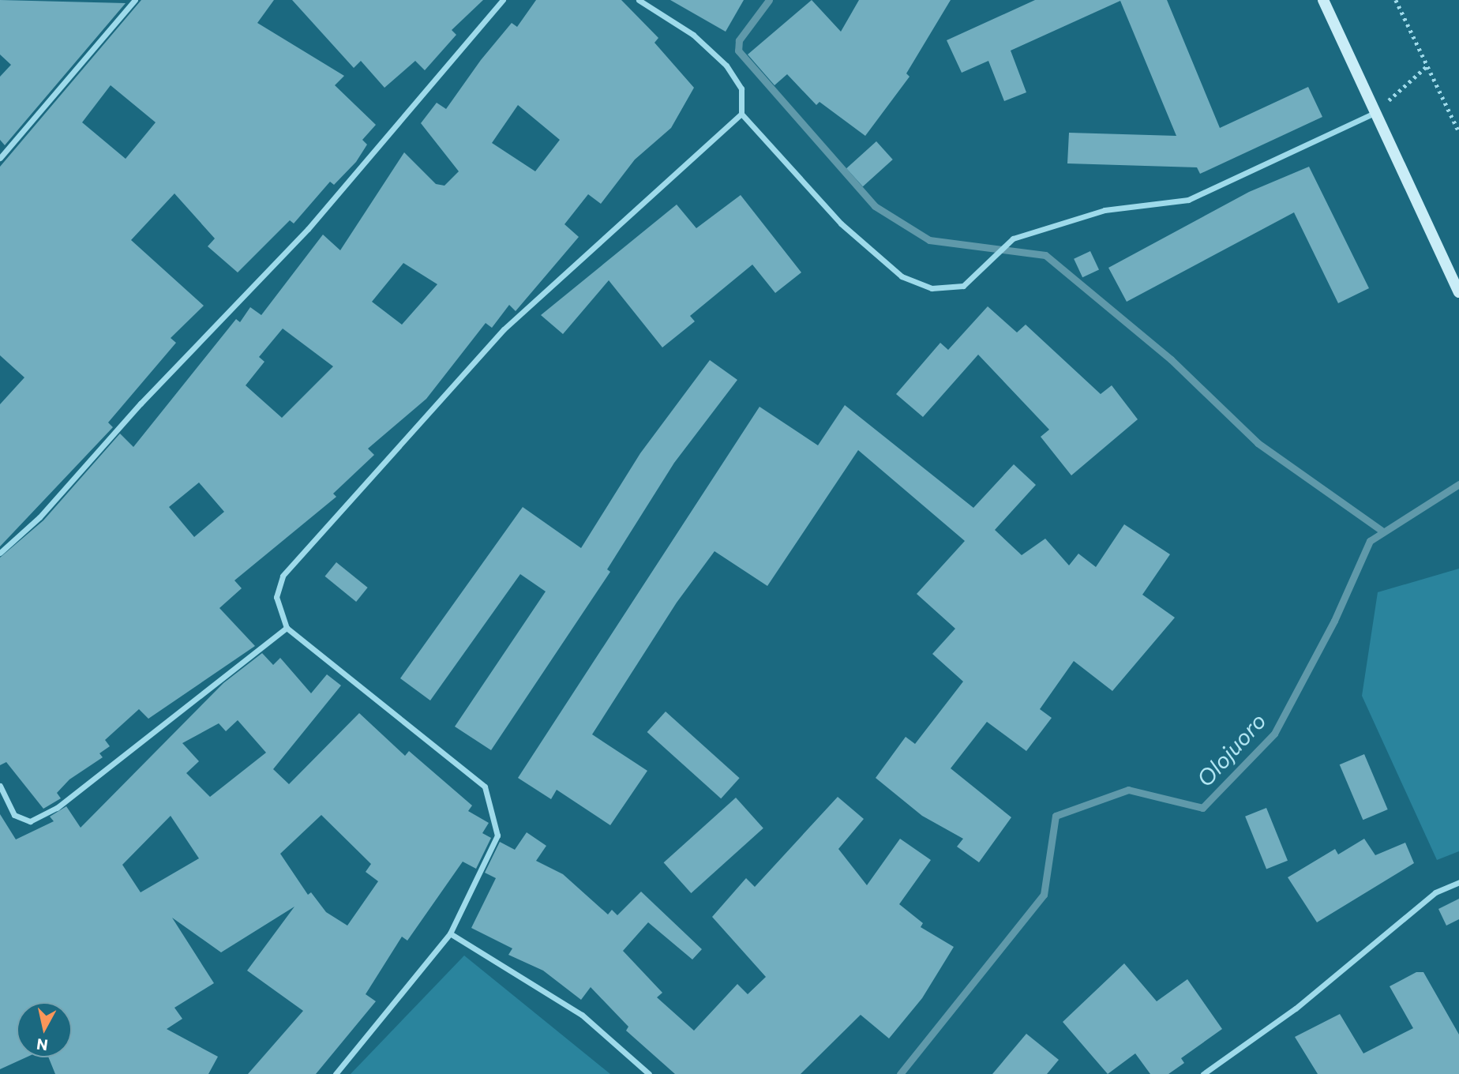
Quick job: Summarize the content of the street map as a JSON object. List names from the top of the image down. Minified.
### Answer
{"water":["Olojuoro"],"north":"bottom"}
